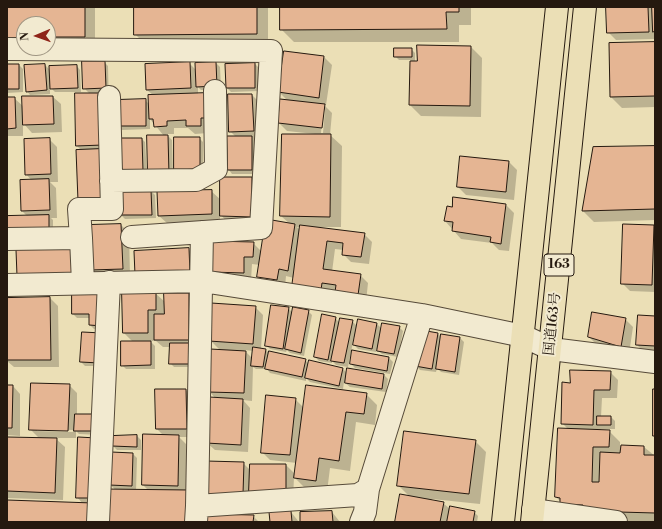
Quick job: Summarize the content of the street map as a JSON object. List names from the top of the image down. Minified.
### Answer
{"streets":{"highway":["163","国道163号"]},"north":"left"}
